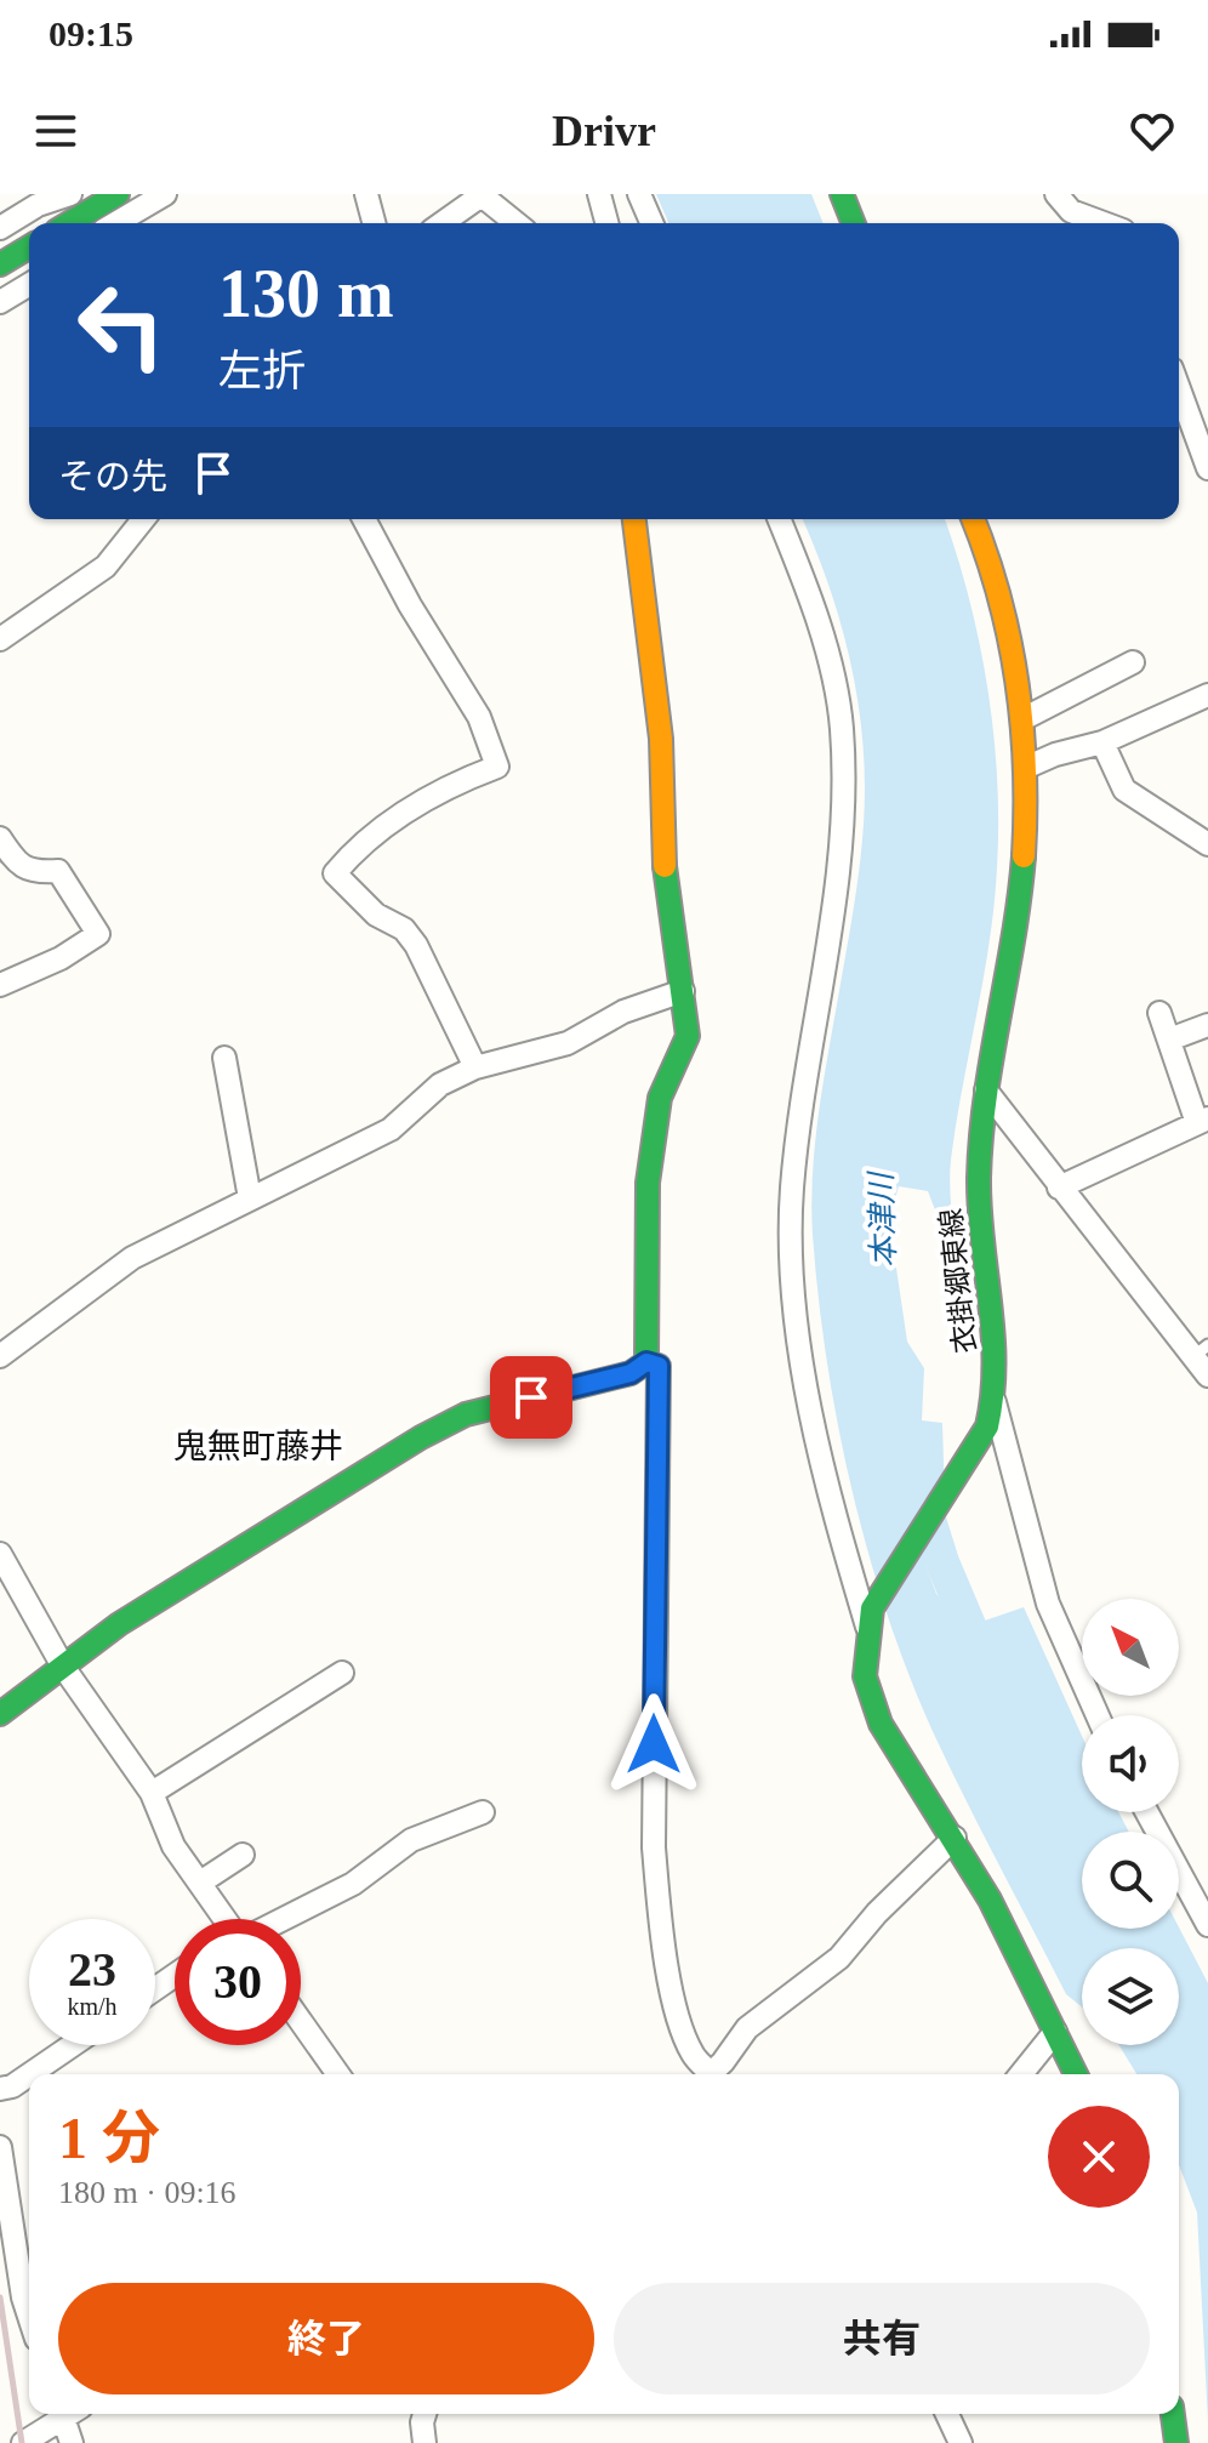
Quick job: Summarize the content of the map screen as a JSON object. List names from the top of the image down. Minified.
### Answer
{"streets":{"main road":["衣掛郷東線"]},"districts":["鬼無町藤井"],"water":["本津川"],"north":"top left","page":{"status":"09:15","header":"Drivr","turn":["130 m","左折"],"then":"その先","speed":"23 km/h","limit":"30","heading":["1 分","180 m · 09:16"],"buttons":["終了","共有"]}}
